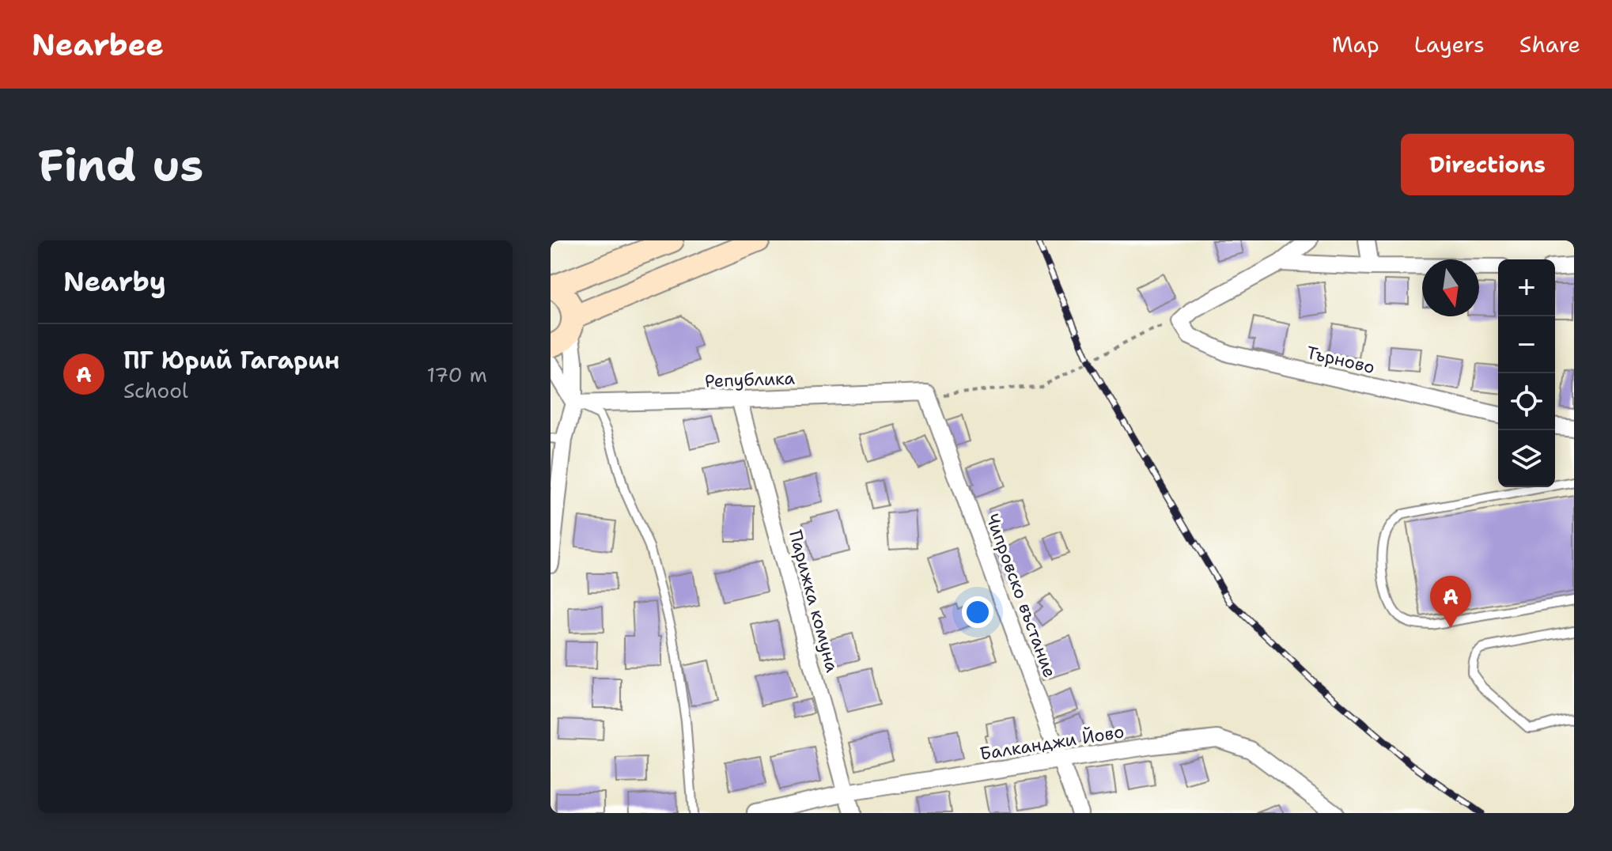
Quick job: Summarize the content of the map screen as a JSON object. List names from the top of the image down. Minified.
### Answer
{"streets":{"street":["Търново","Република","Чипровско въстание","Парижка комуна","Балканджи Йово"]},"crossings":[["Република","Чипровско въстание"],["Република","Парижка комуна"],["Чипровско въстание","Балканджи Йово"],["Парижка комуна","Балканджи Йово"]],"north":"bottom","page":{"header":"Nearbee","nav":["Map","Layers","Share"],"buttons":"Directions","title":"Find us","heading":"Nearby","map_buttons":["+","−"],"list":[{"mark":"A","name":"ПГ Юрий Гагарин","note":"School","value":"170 m"}],"pins":"A"}}
